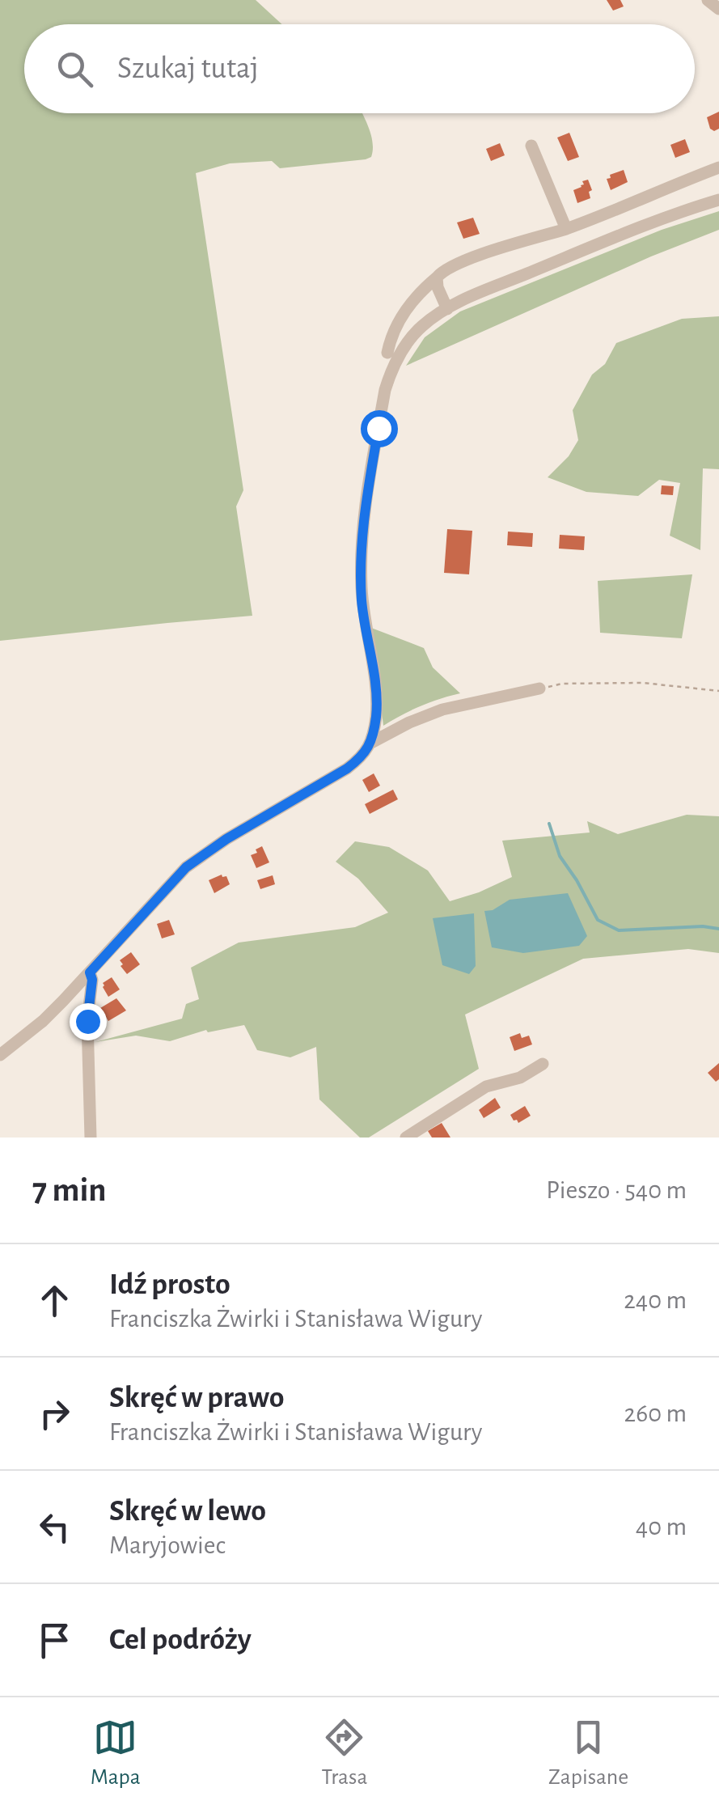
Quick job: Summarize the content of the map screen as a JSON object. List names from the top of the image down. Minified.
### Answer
{"page":{"search":"Szukaj tutaj","heading":["7 min","Pieszo · 540 m"],"list":[["Idź prosto","Franciszka Żwirki i Stanisława Wigury","240 m"],["Skręć w prawo","Franciszka Żwirki i Stanisława Wigury","260 m"],["Skręć w lewo","Maryjowiec","40 m"],"Cel podróży"],"nav":["Mapa","Trasa","Zapisane"]}}
